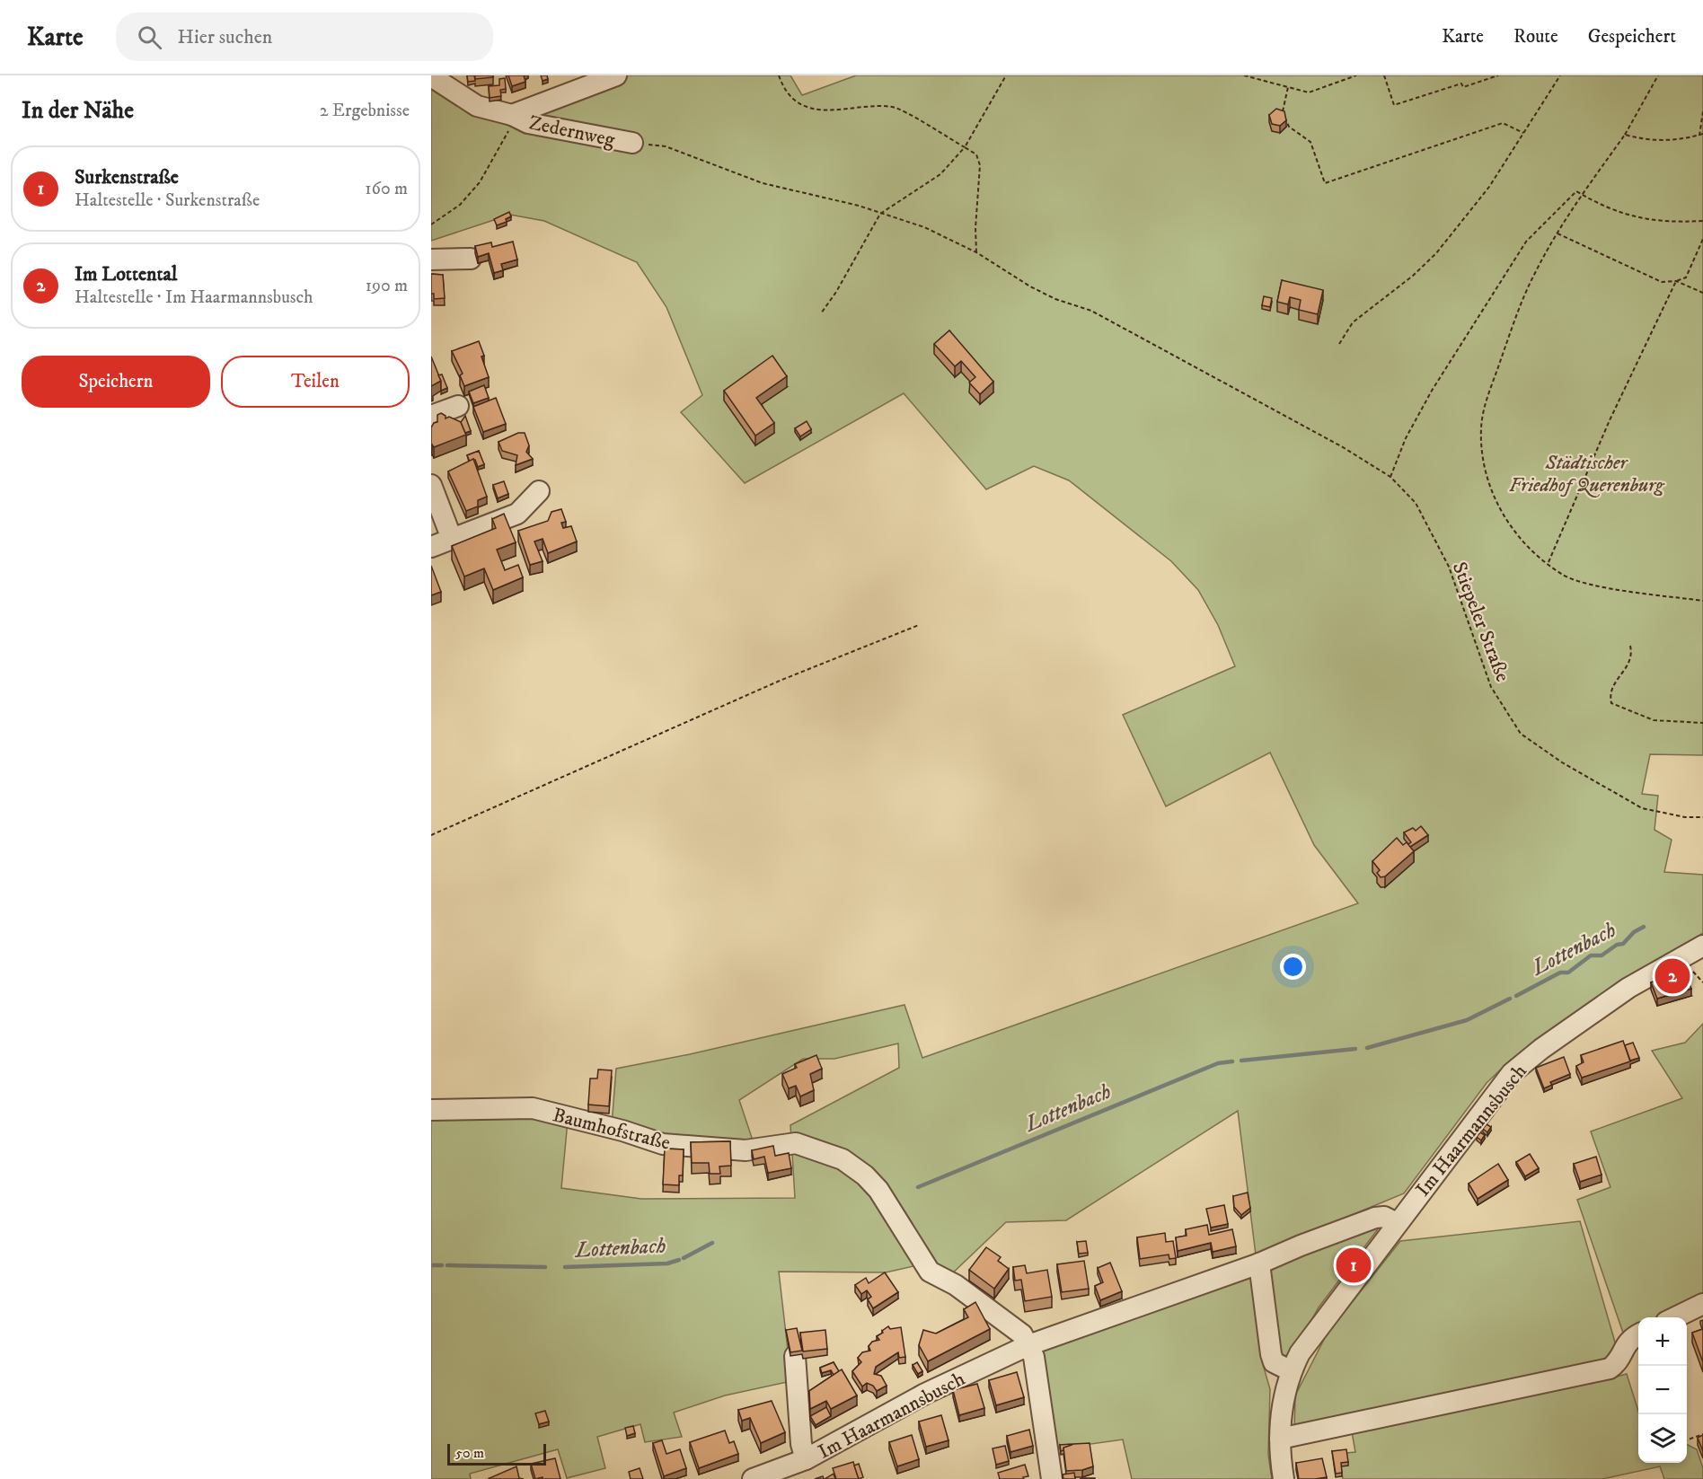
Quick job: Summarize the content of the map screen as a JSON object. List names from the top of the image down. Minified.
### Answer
{"streets":{"street":["Zedernweg","Baumhofstraße","Im Haarmannsbusch"],"path":["Stiepeler Straße"]},"crossings":[["Zedernweg","Stiepeler Straße"],["Baumhofstraße","Im Haarmannsbusch"]],"water":["Lottenbach"],"parks":["Städtischer Friedhof Querenburg"],"scale_bar":"50 m","page":{"header":"Karte","search":"Hier suchen","nav":["Karte","Route","Gespeichert"],"heading":["In der Nähe","2 Ergebnisse"],"list":[{"mark":"1","name":"Surkenstraße","note":"Haltestelle · Surkenstraße","value":"160 m"},{"mark":"2","name":"Im Lottental","note":"Haltestelle · Im Haarmannsbusch","value":"190 m"}],"buttons":["Speichern","Teilen"],"pins":["2","1"],"map_buttons":["+","−"],"scale":"50 m"}}
